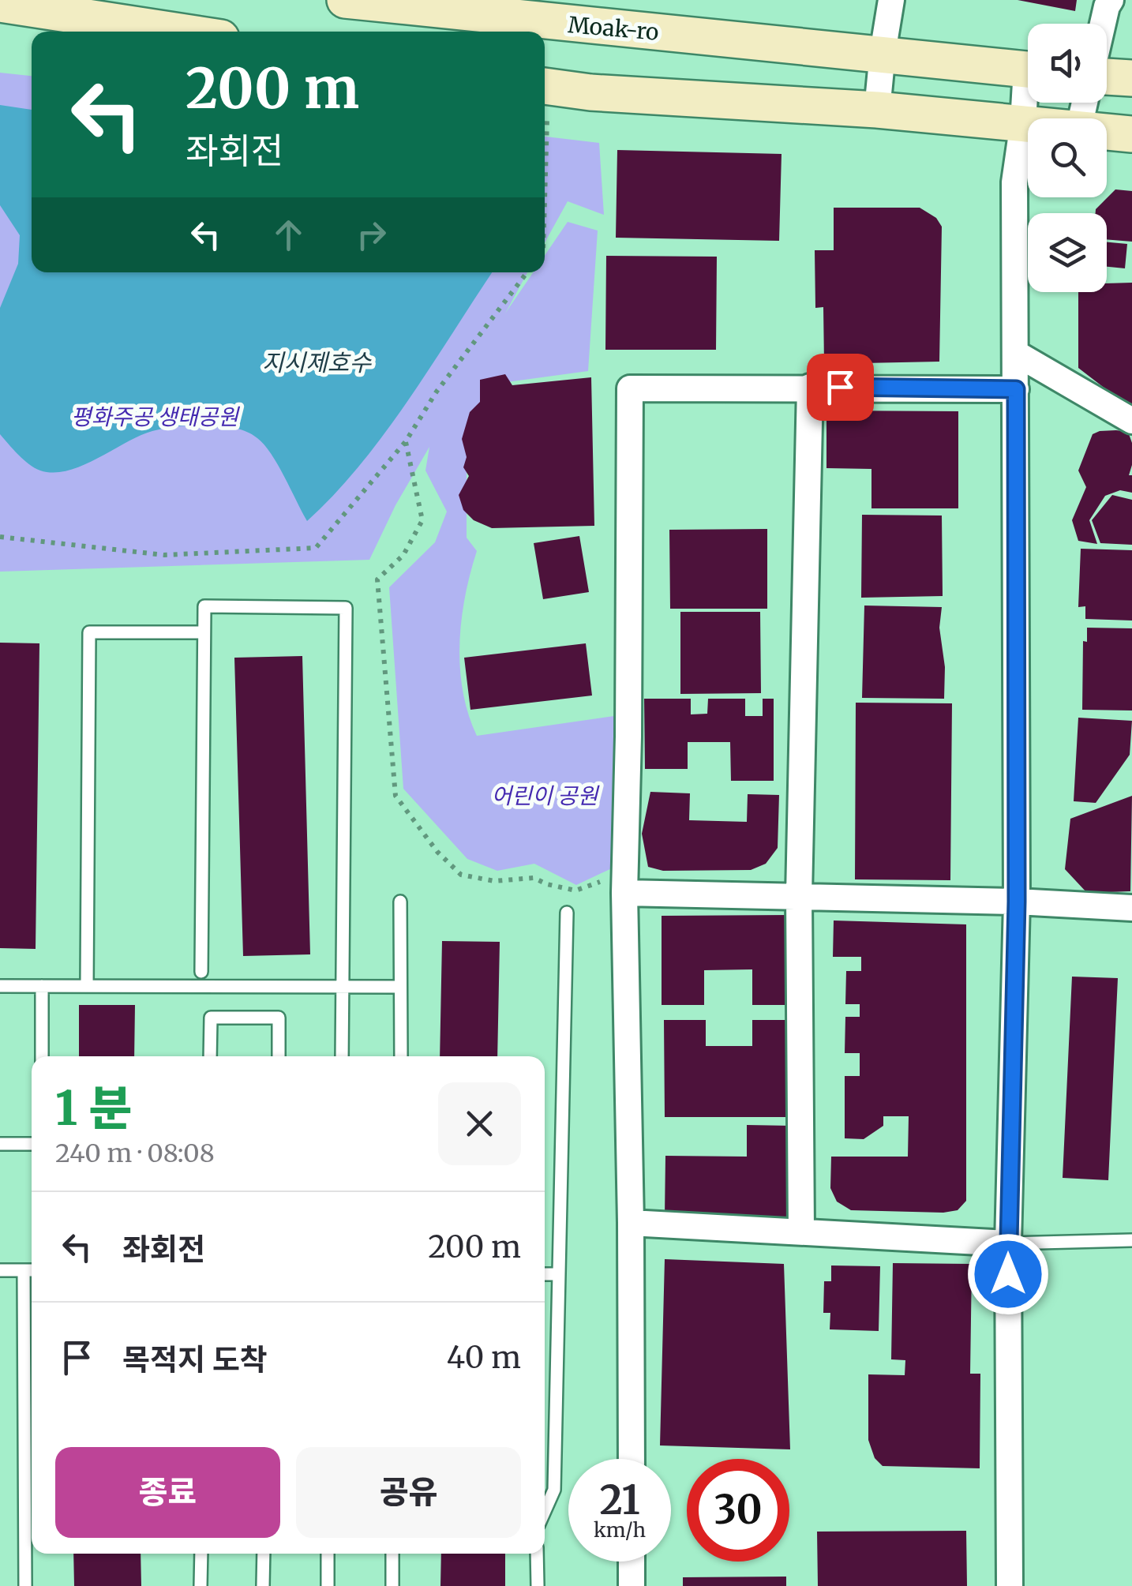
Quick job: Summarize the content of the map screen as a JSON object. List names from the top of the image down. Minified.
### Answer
{"streets":{"street":["Moak-ro"]},"water":["지시제호수"],"parks":["평화주공 생태공원","어린이 공원"],"page":{"turn":["200 m","좌회전"],"heading":["1 분","240 m · 08:08"],"list":[{"name":"좌회전","value":"200 m"},{"name":"목적지 도착","value":"40 m"}],"buttons":["종료","공유"],"speed":"21 km/h","limit":"30"}}
